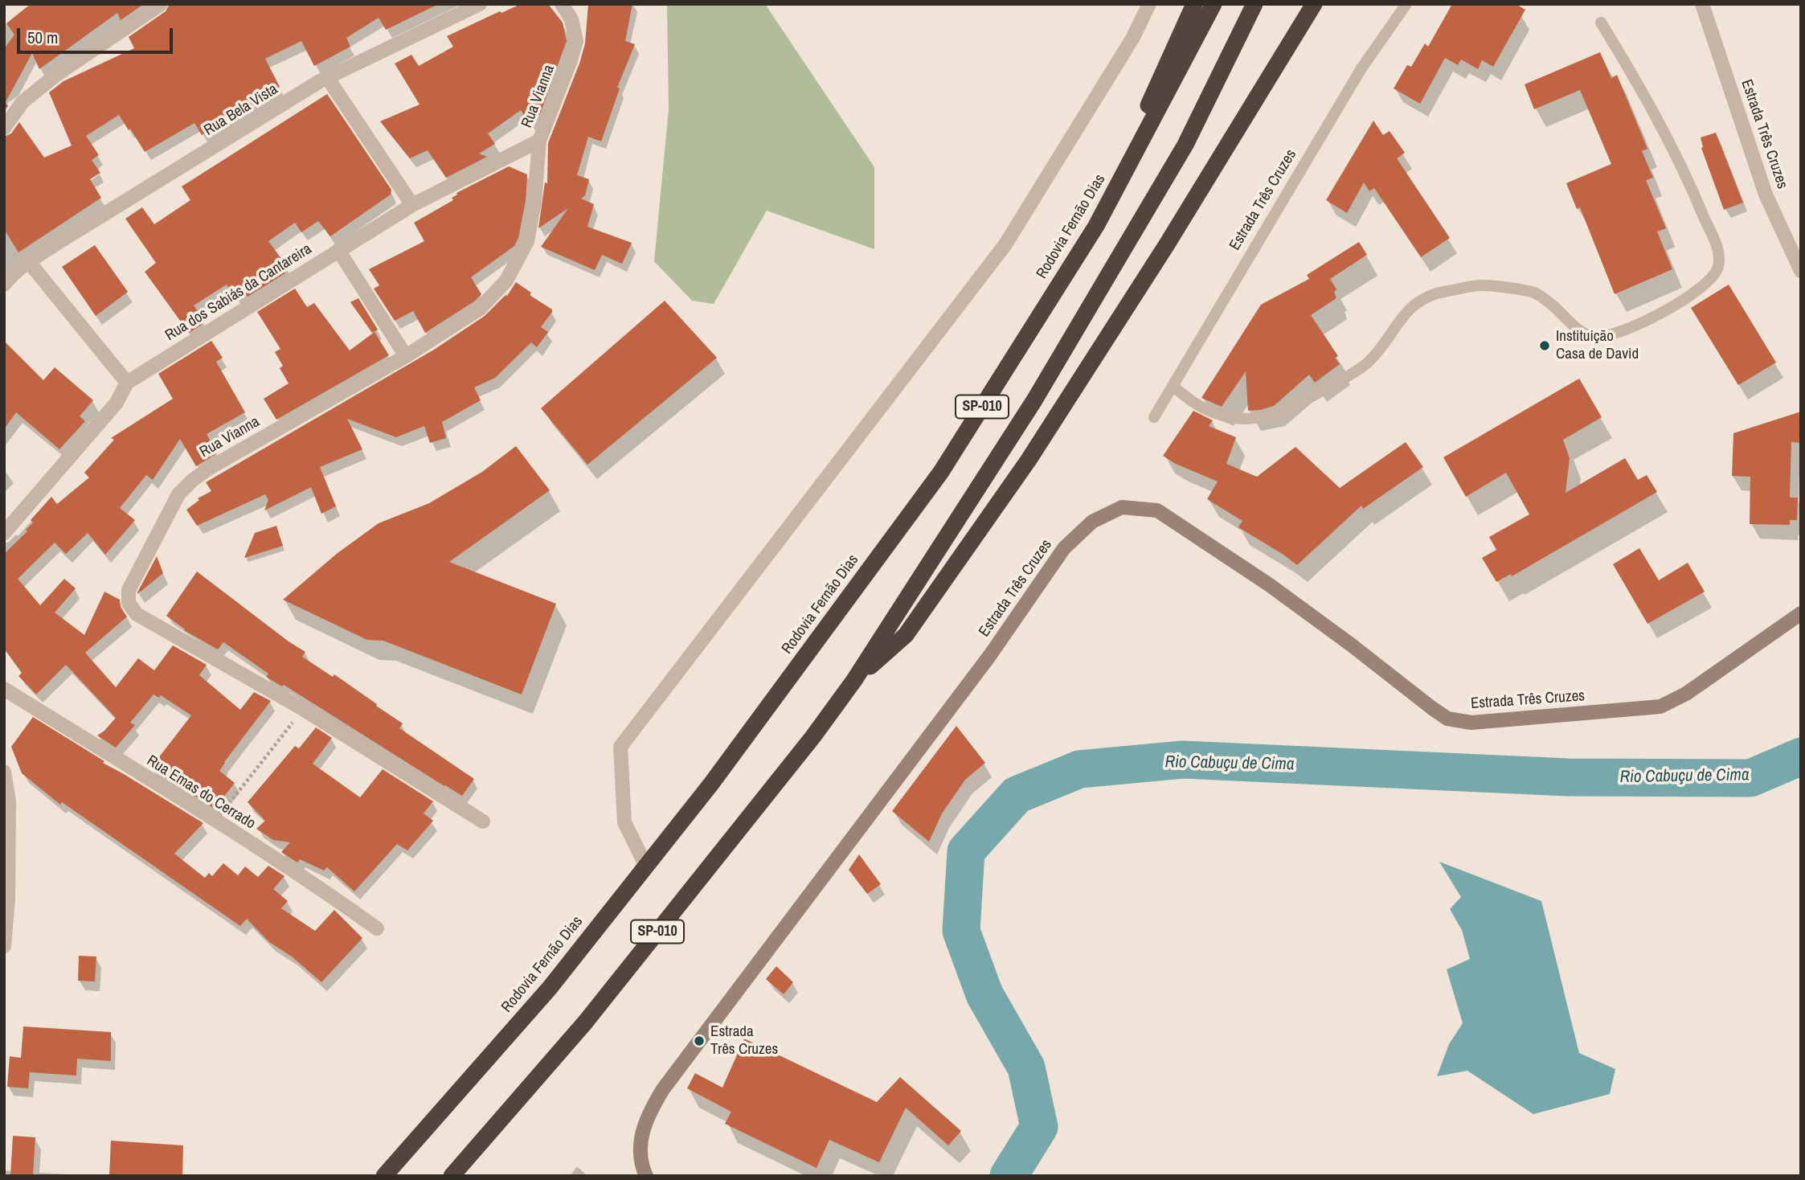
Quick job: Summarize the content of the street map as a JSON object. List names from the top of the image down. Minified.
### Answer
{"streets":{"highway":["Rodovia Fernão Dias","SP-010"],"main road":["Estrada Três Cruzes"],"street":["Rua Vianna","Rua Bela Vista","Rua dos Sabiás da Cantareira","Rua Emas do Cerrado"]},"crossings":[["Rua Vianna","Rua dos Sabiás da Cantareira"]],"water":["Rio Cabuçu de Cima"],"places":["Instituição Casa de David","Estrada Três Cruzes"],"scale_bar":"50 m"}
